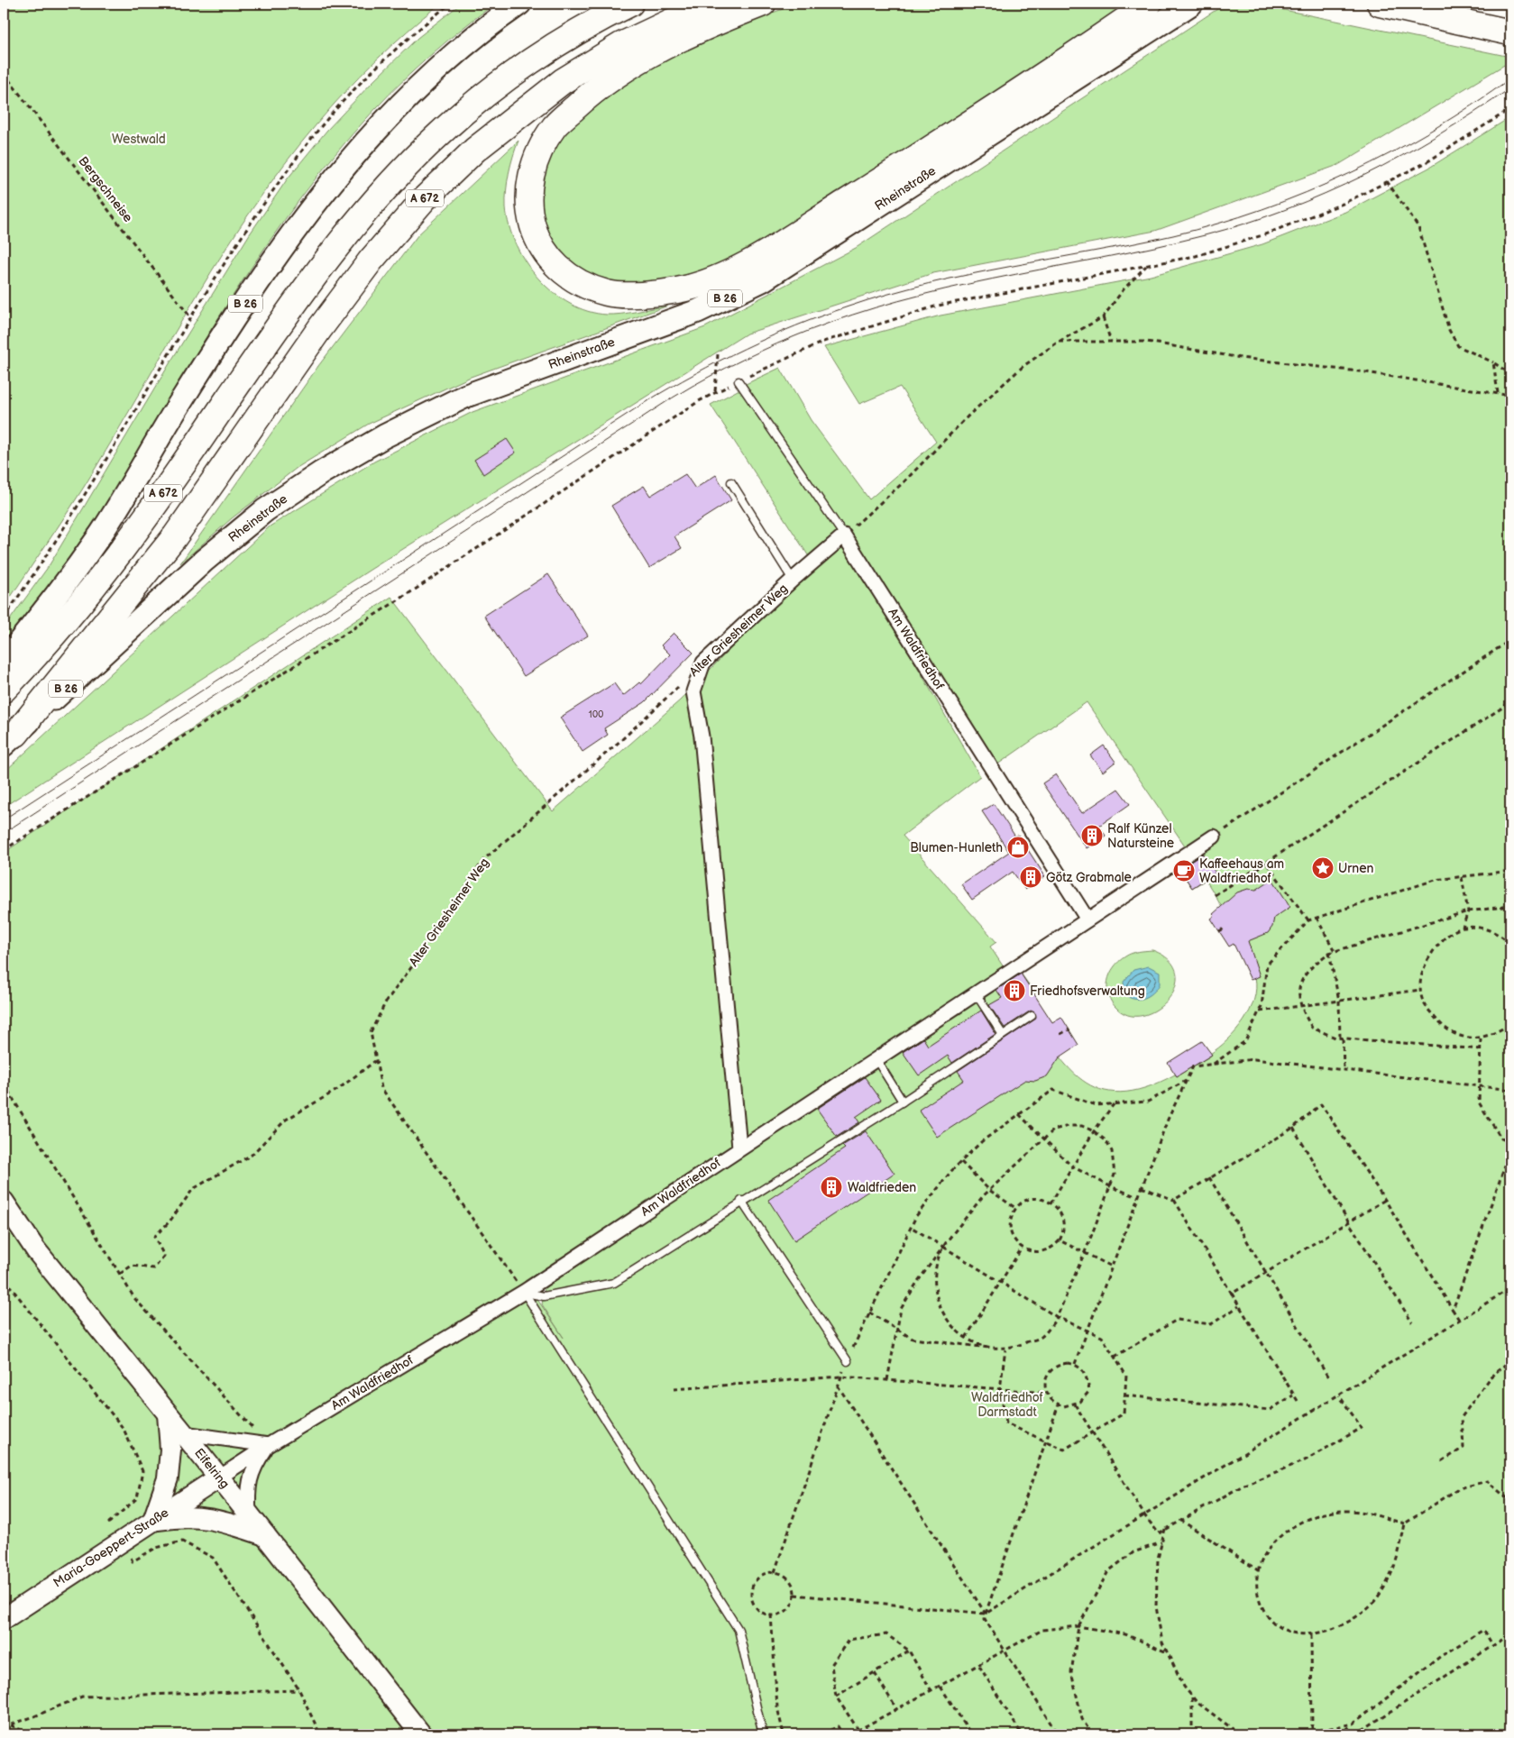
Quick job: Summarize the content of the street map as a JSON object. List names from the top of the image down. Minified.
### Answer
{"streets":{"highway":["A 672"],"main road":["Rheinstraße","B 26","Eifelring","Maria-Goeppert-Straße"],"street":["Alter Griesheimer Weg","Am Waldfriedhof"],"path":["Bergschneise"]},"crossings":[["Rheinstraße","A 672"],["Alter Griesheimer Weg","Am Waldfriedhof"],["Am Waldfriedhof","Eifelring"],["Am Waldfriedhof","Maria-Goeppert-Straße"],["Eifelring","Maria-Goeppert-Straße"]],"parks":["Westwald","Waldfriedhof Darmstadt"],"places":{"building":["Ralf Künzel Natursteine","Götz Grabmale","Friedhofsverwaltung","Waldfrieden"],"shop":["Blumen-Hunleth"],"place":["Urnen"],"cafe":["Kaffeehaus am Waldfriedhof"]},"house_numbers":["100"]}
